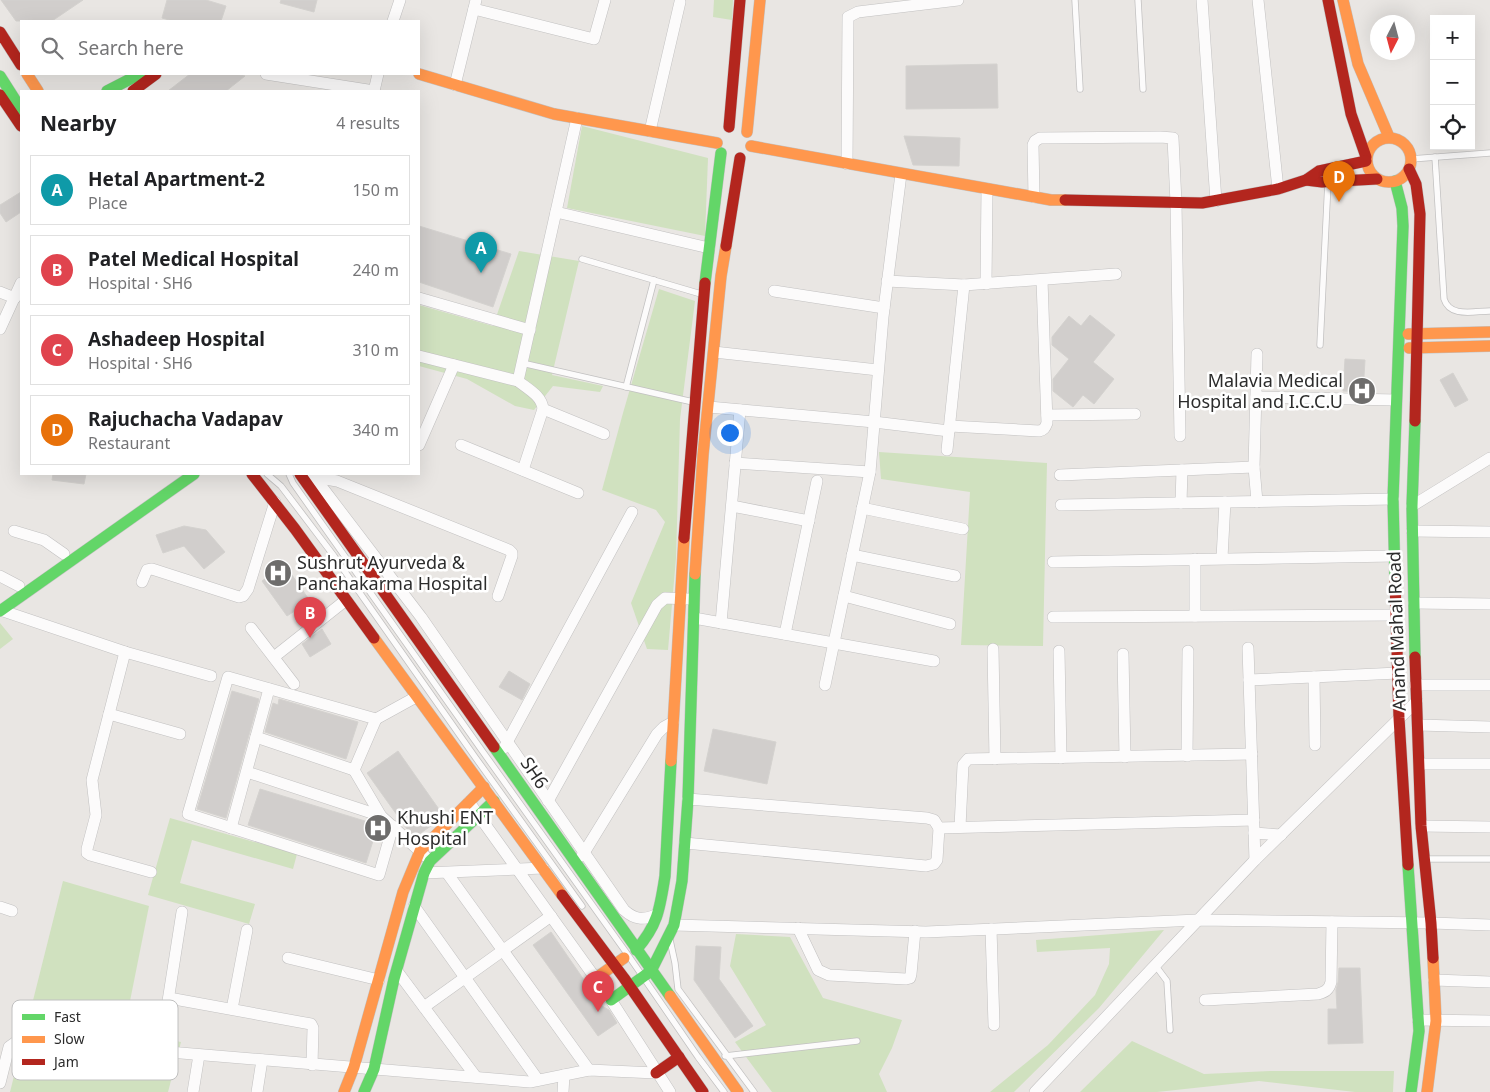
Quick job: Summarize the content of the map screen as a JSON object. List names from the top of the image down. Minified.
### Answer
{"streets":{"street":["Anand Mahal Road","SH6"]},"places":{"hospital":["Malavia Medical Hospital and I.C.C.U","Sushrut Ayurveda & Panchakarma Hospital","Khushi ENT Hospital"]},"legend":["Fast","Slow","Jam"],"north":"bottom","page":{"map_buttons":["+","−"],"search":"Search here","heading":["Nearby","4 results"],"list":[{"mark":"A","name":"Hetal Apartment-2","note":"Place","value":"150 m"},{"mark":"B","name":"Patel Medical Hospital","note":"Hospital · SH6","value":"240 m"},{"mark":"C","name":"Ashadeep Hospital","note":"Hospital · SH6","value":"310 m"},{"mark":"D","name":"Rajuchacha Vadapav","note":"Restaurant","value":"340 m"}],"pins":["D","A","B","C"]}}
